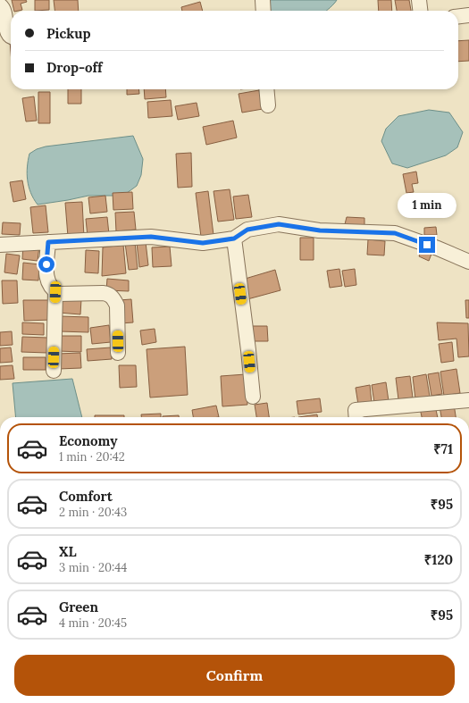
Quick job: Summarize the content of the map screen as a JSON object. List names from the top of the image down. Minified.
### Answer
{"page":{"banner":["Pickup","Drop-off"],"bubble":"1 min","list":[{"name":"Economy","note":"1 min · 20:42","value":"₹71"},{"name":"Comfort","note":"2 min · 20:43","value":"₹95"},{"name":"XL","note":"3 min · 20:44","value":"₹120"},{"name":"Green","note":"4 min · 20:45","value":"₹95"}],"buttons":"Confirm"}}
